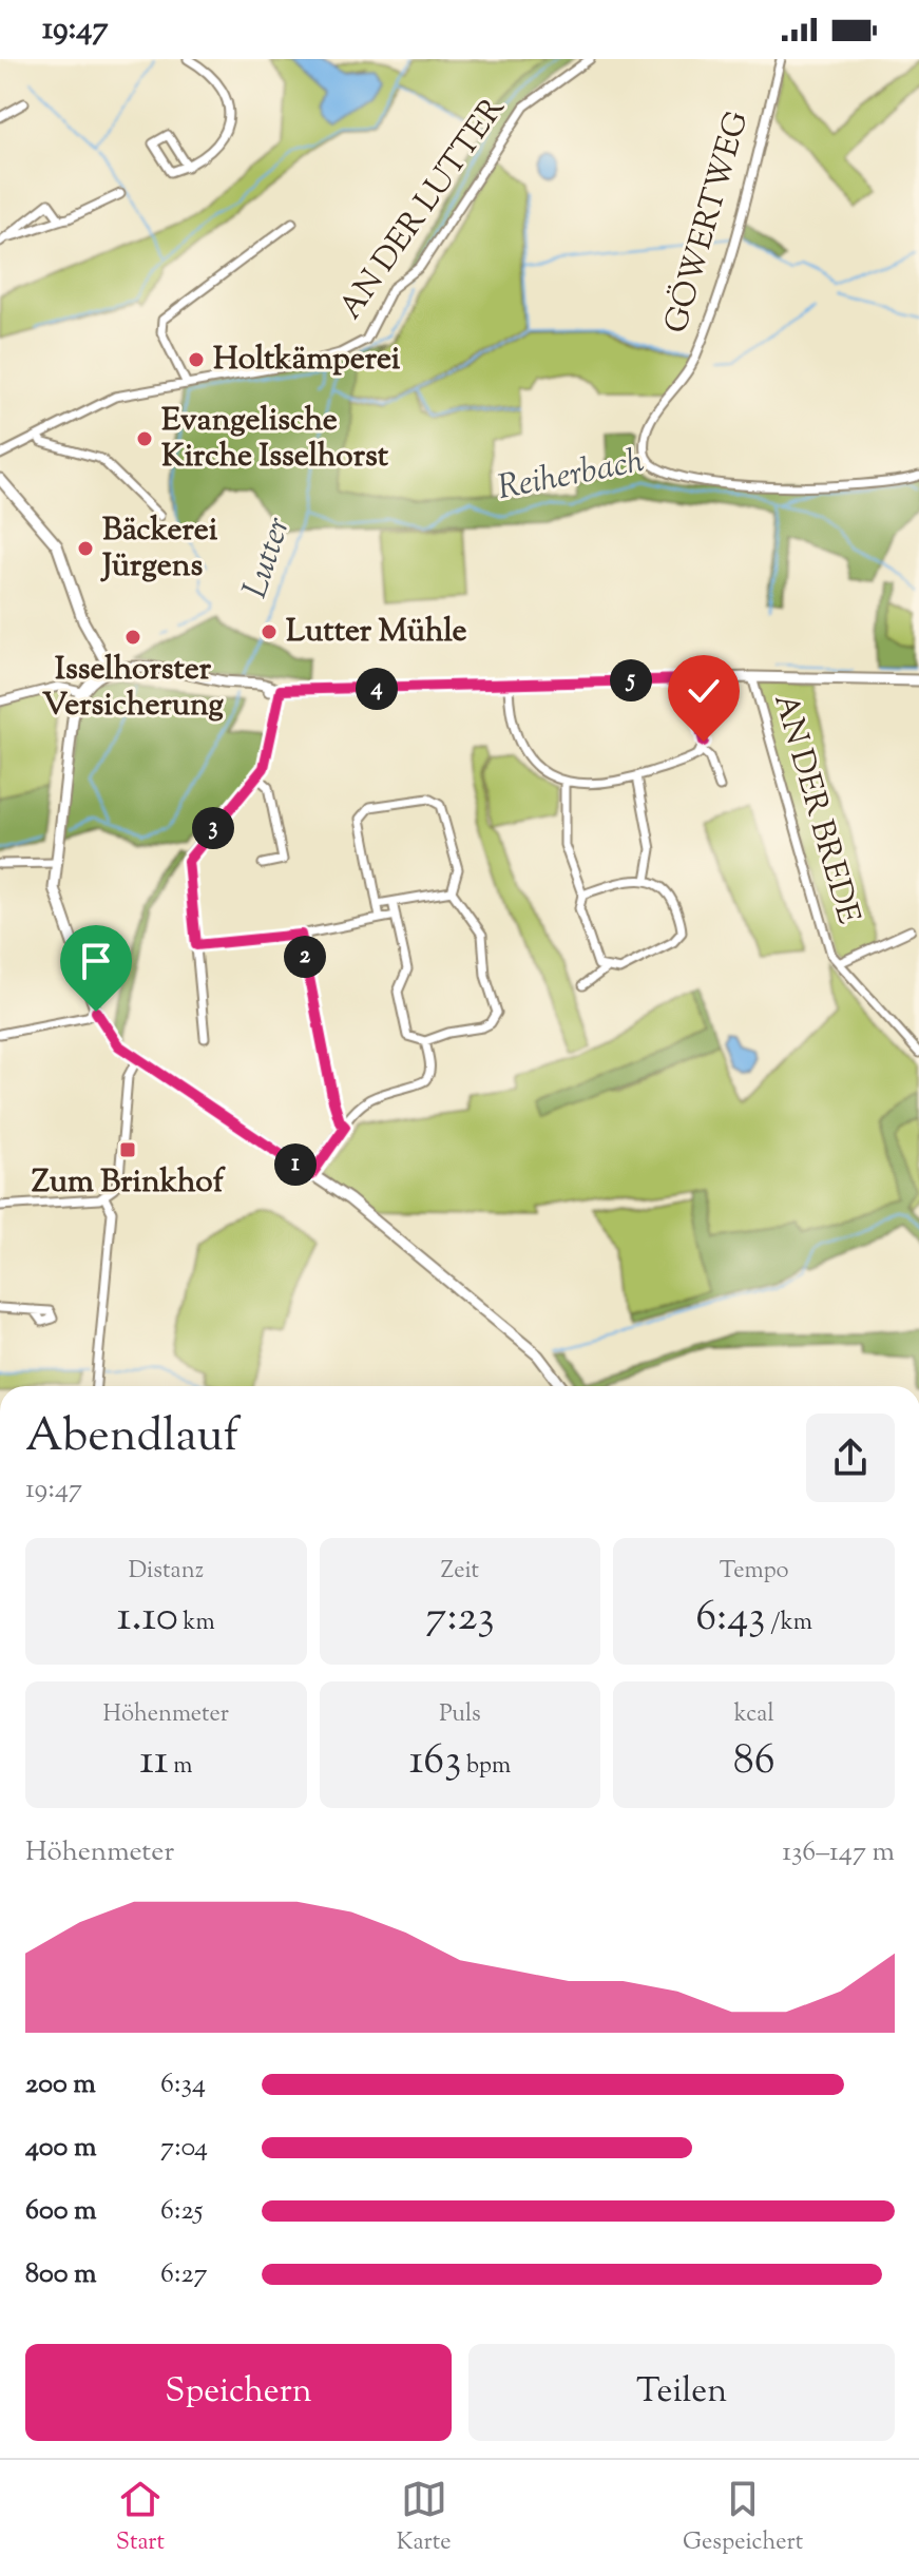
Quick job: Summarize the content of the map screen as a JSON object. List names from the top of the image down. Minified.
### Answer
{"streets":{"street":["AN DER LUTTER","GÖWERTWEG","AN DER BREDE"]},"water":["Reiherbach","Lutter"],"places":{"other":["Holtkämperei","Evangelische Kirche Isselhorst","Bäckerei Jürgens","Lutter Mühle","Isselhorster Versicherung"],"transit":["Zum Brinkhof"]},"page":{"status":"19:47","pins":["5","4","3","2","1"],"heading":["Abendlauf","19:47"],"stats":[["Distanz","1.10 km"],["Zeit","7:23"],["Tempo","6:43 /km"],["Höhenmeter","11 m"],["Puls","163 bpm"],["kcal","86"]],"chart":["Höhenmeter","136–147 m"],"list":[{"name":"200 m","note":"6:34"},{"name":"400 m","note":"7:04"},{"name":"600 m","note":"6:25"},{"name":"800 m","note":"6:27"}],"buttons":["Speichern","Teilen"],"tabs":["Start","Karte","Gespeichert"]}}
